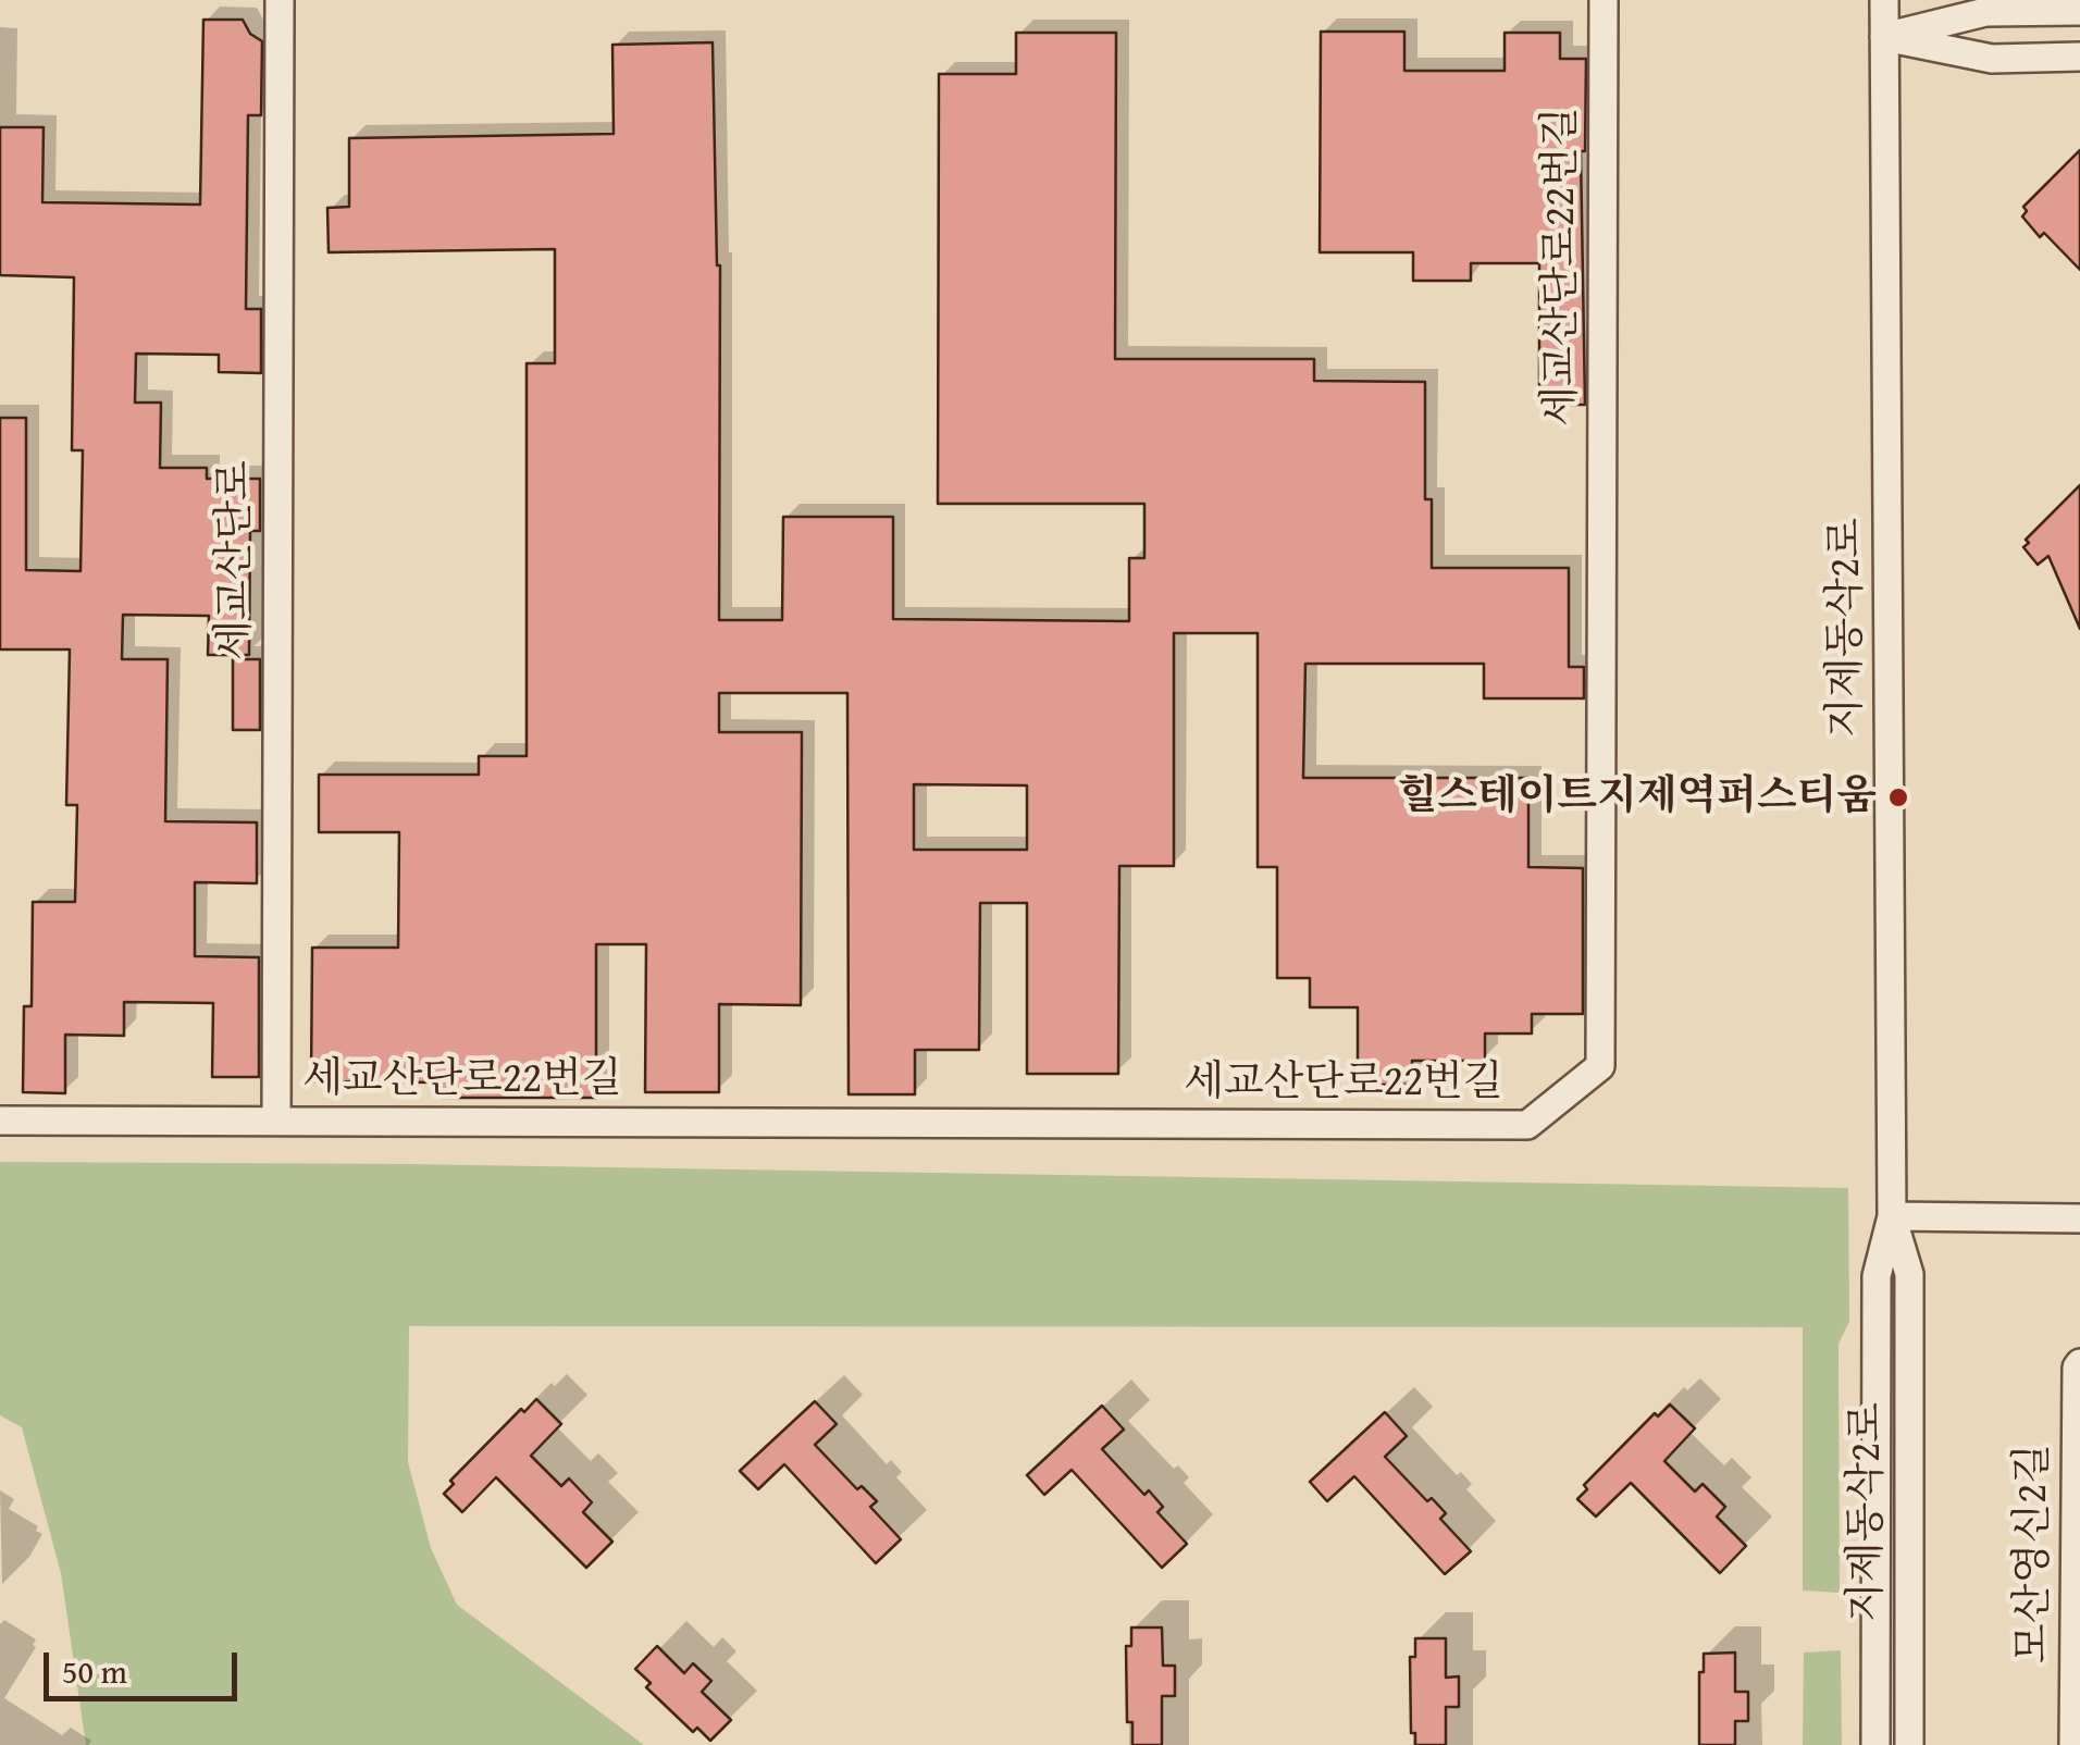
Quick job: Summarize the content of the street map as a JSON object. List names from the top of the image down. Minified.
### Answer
{"streets":{"street":["세교산단로22번길","세교산단로","지제동삭2로","모산영신2길"]},"crossings":[["세교산단로22번길","세교산단로"]],"places":["힐스테이트지제역퍼스티움"],"scale_bar":"50 m"}
